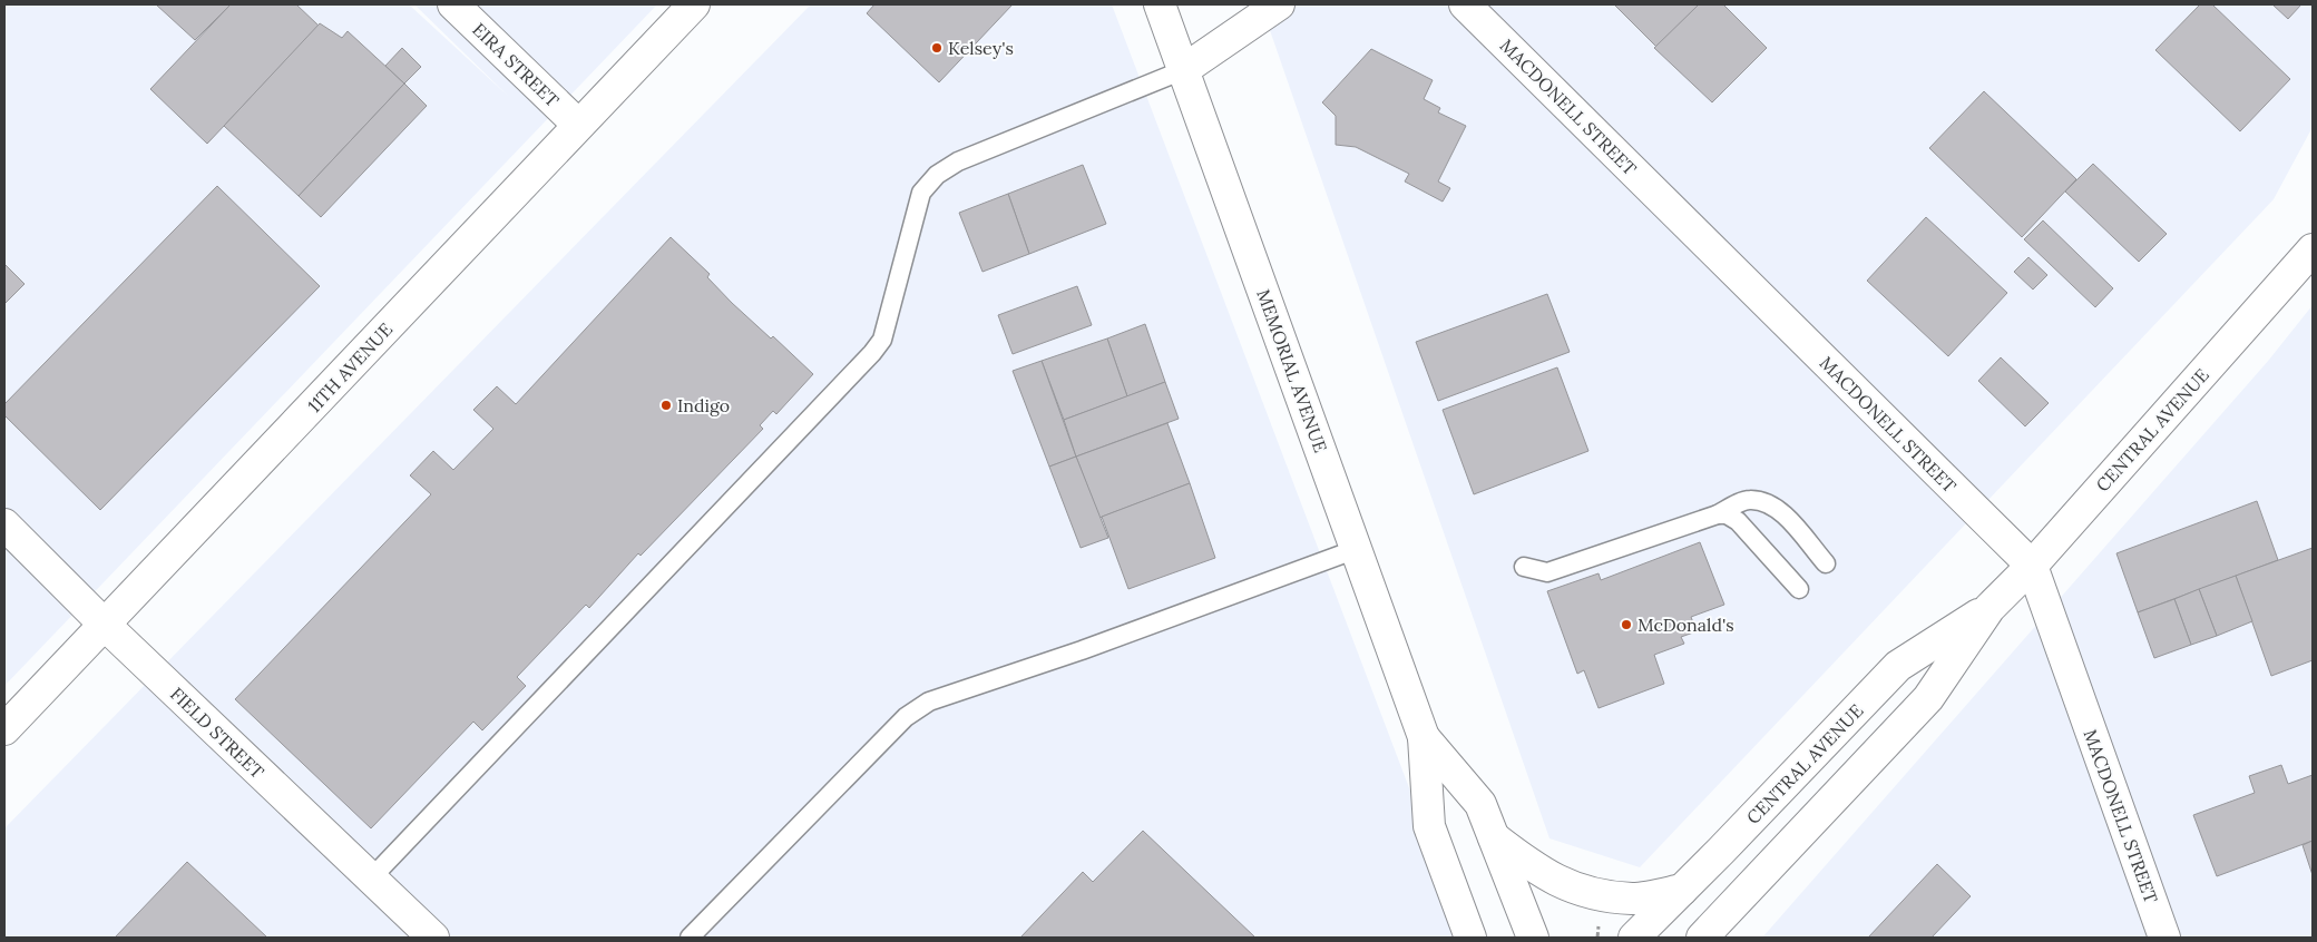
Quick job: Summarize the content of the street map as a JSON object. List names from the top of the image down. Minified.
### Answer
{"streets":{"street":["EIRA STREET","MACDONELL STREET","11TH AVENUE","MEMORIAL AVENUE","CENTRAL AVENUE","FIELD STREET"]},"crossings":[["EIRA STREET","11TH AVENUE"],["MACDONELL STREET","CENTRAL AVENUE"],["11TH AVENUE","FIELD STREET"]],"places":["Kelsey's","Indigo","McDonald's"]}
